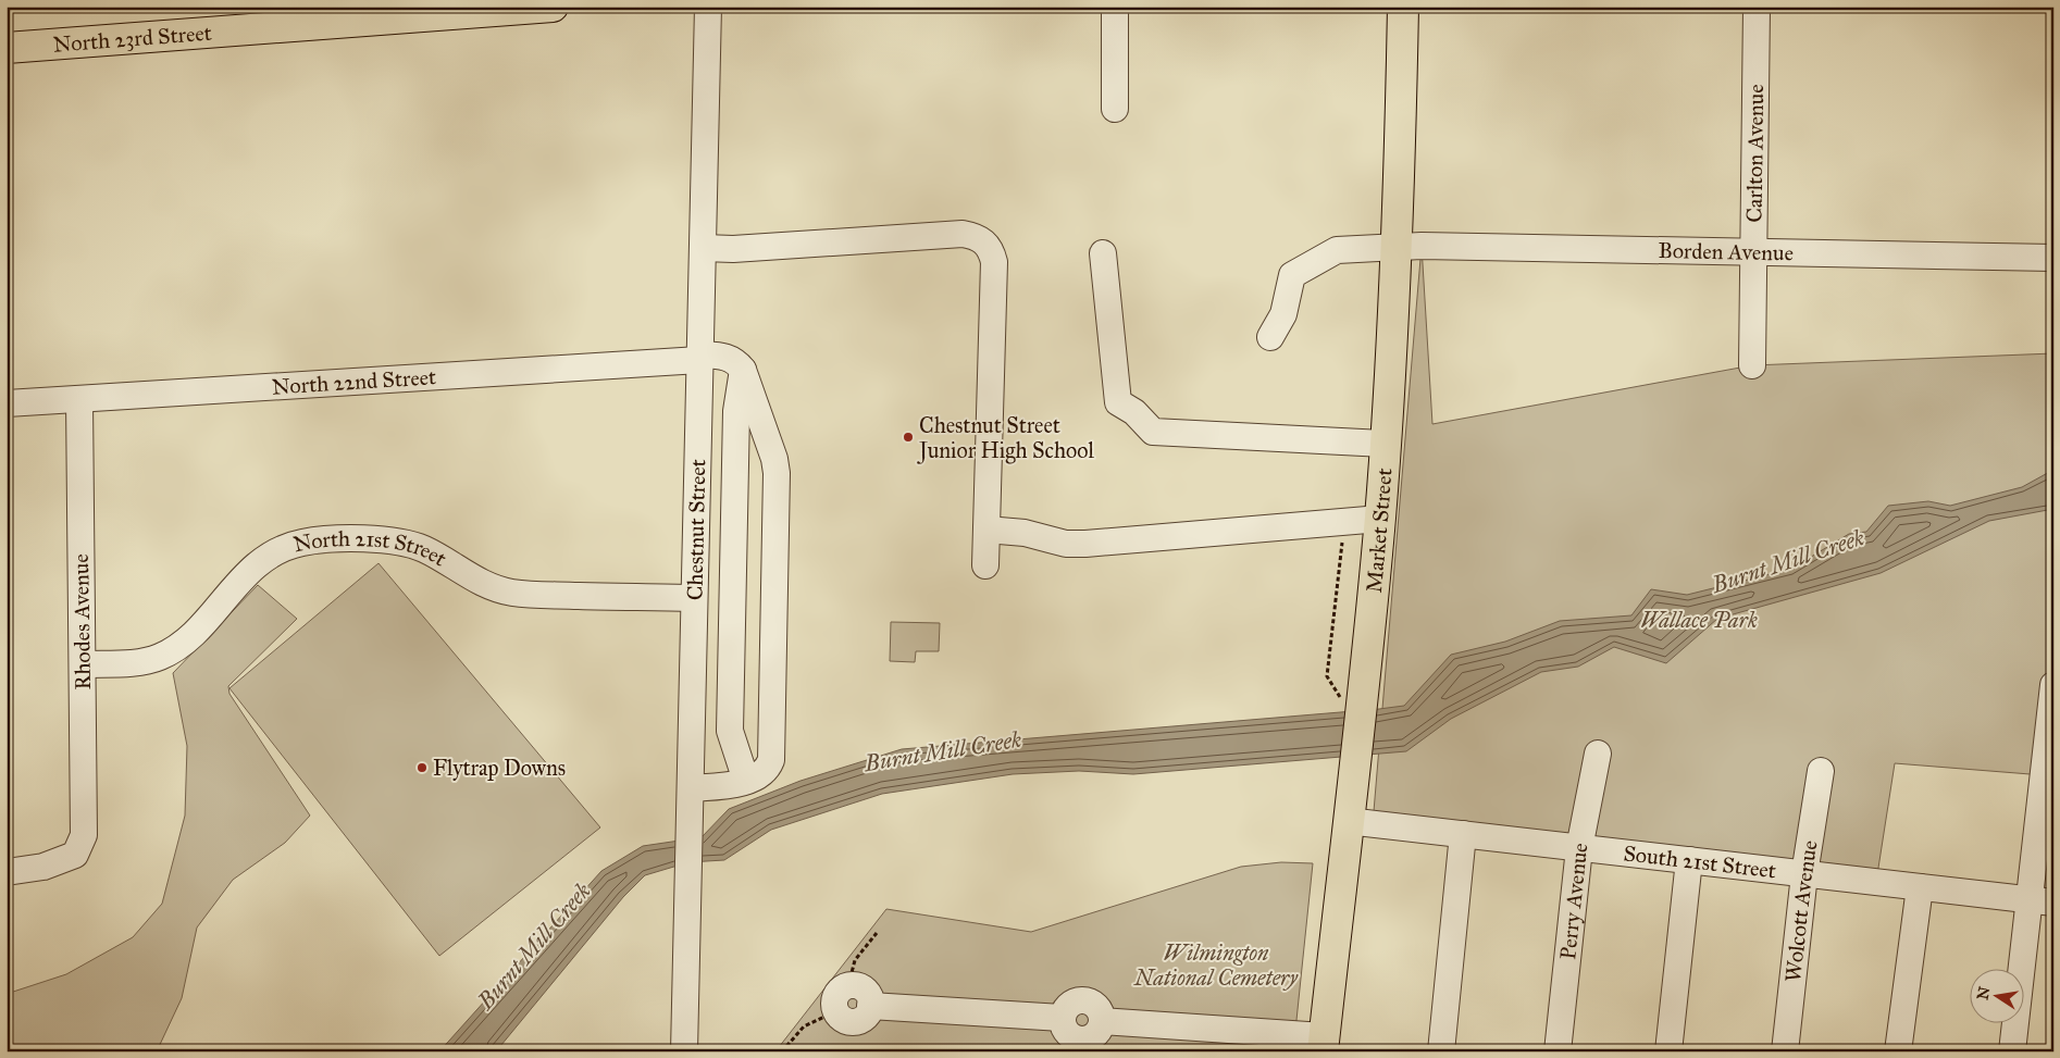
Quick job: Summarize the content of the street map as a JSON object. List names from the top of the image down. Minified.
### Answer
{"streets":{"main road":["North 23rd Street","Market Street"],"street":["Carlton Avenue","Borden Avenue","North 22nd Street","Chestnut Street","North 21st Street","Rhodes Avenue","South 21st Street","Perry Avenue","Wolcott Avenue"]},"crossings":[["Carlton Avenue","Borden Avenue"],["Borden Avenue","Market Street"],["North 22nd Street","Chestnut Street"],["North 22nd Street","Rhodes Avenue"],["Chestnut Street","North 21st Street"],["Market Street","South 21st Street"],["North 21st Street","Rhodes Avenue"],["South 21st Street","Perry Avenue"],["South 21st Street","Wolcott Avenue"]],"water":["Burnt Mill Creek"],"parks":["Wallace Park","Wilmington National Cemetery"],"places":["Chestnut Street Junior High School","Flytrap Downs"],"north":"left"}
